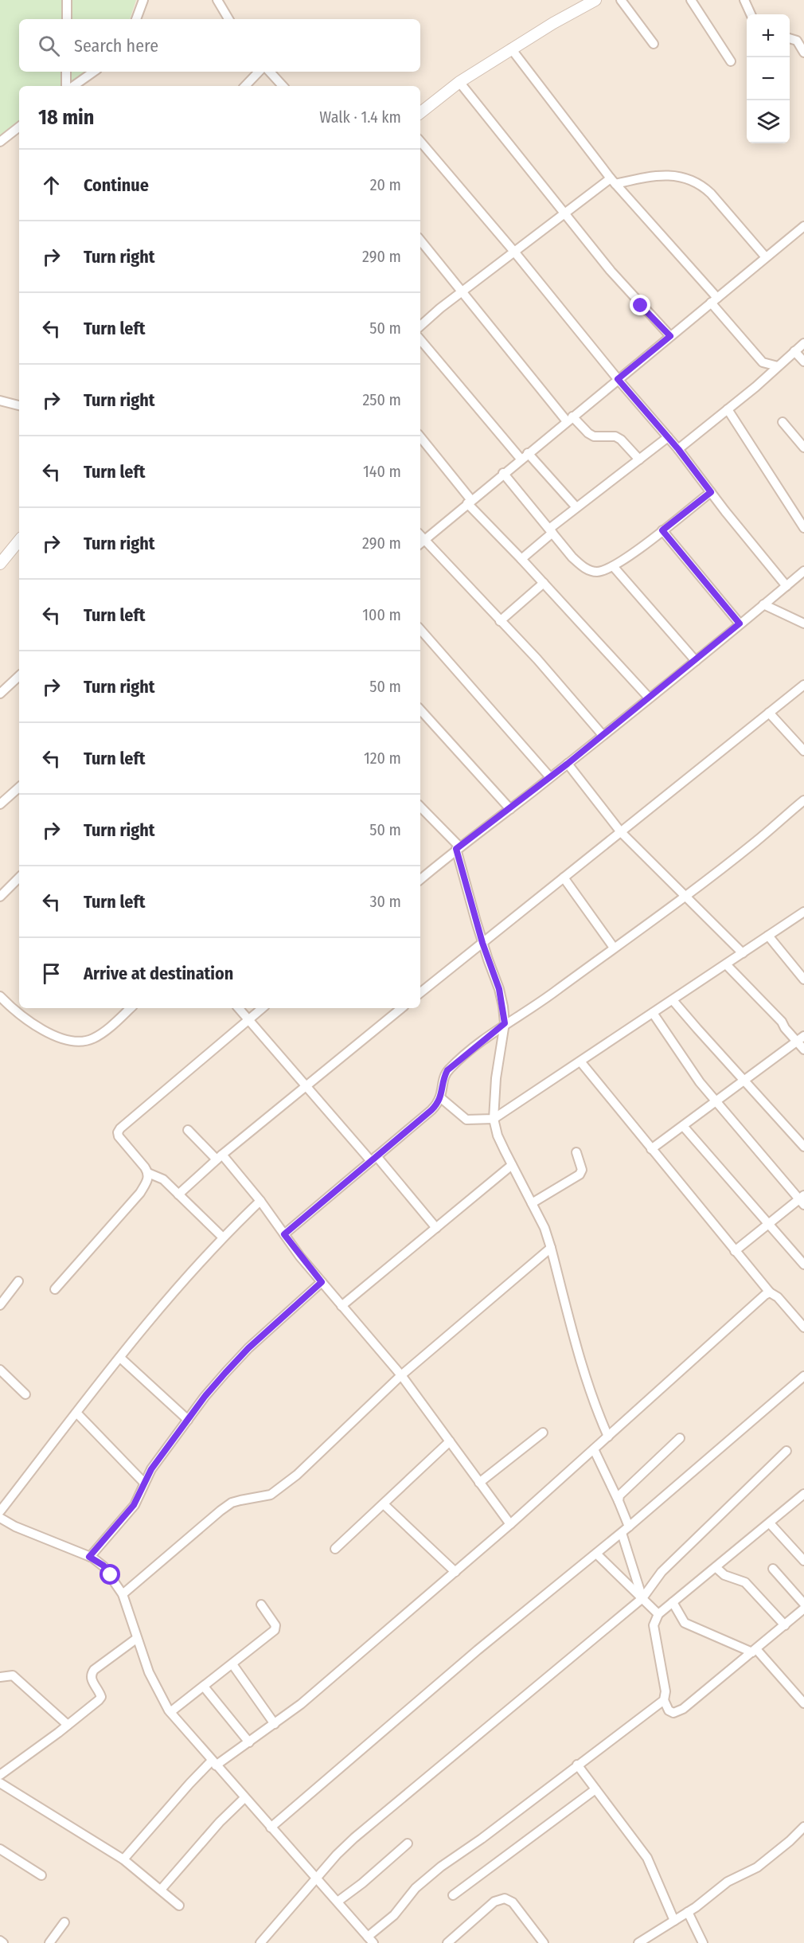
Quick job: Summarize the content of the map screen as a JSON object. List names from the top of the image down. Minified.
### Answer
{"page":{"map_buttons":["+","−"],"search":"Search here","heading":["18 min","Walk · 1.4 km"],"list":[["Continue","20 m"],["Turn right","290 m"],["Turn left","50 m"],["Turn right","250 m"],["Turn left","140 m"],["Turn right","290 m"],["Turn left","100 m"],["Turn right","50 m"],["Turn left","120 m"],["Turn right","50 m"],["Turn left","30 m"],"Arrive at destination"]}}
